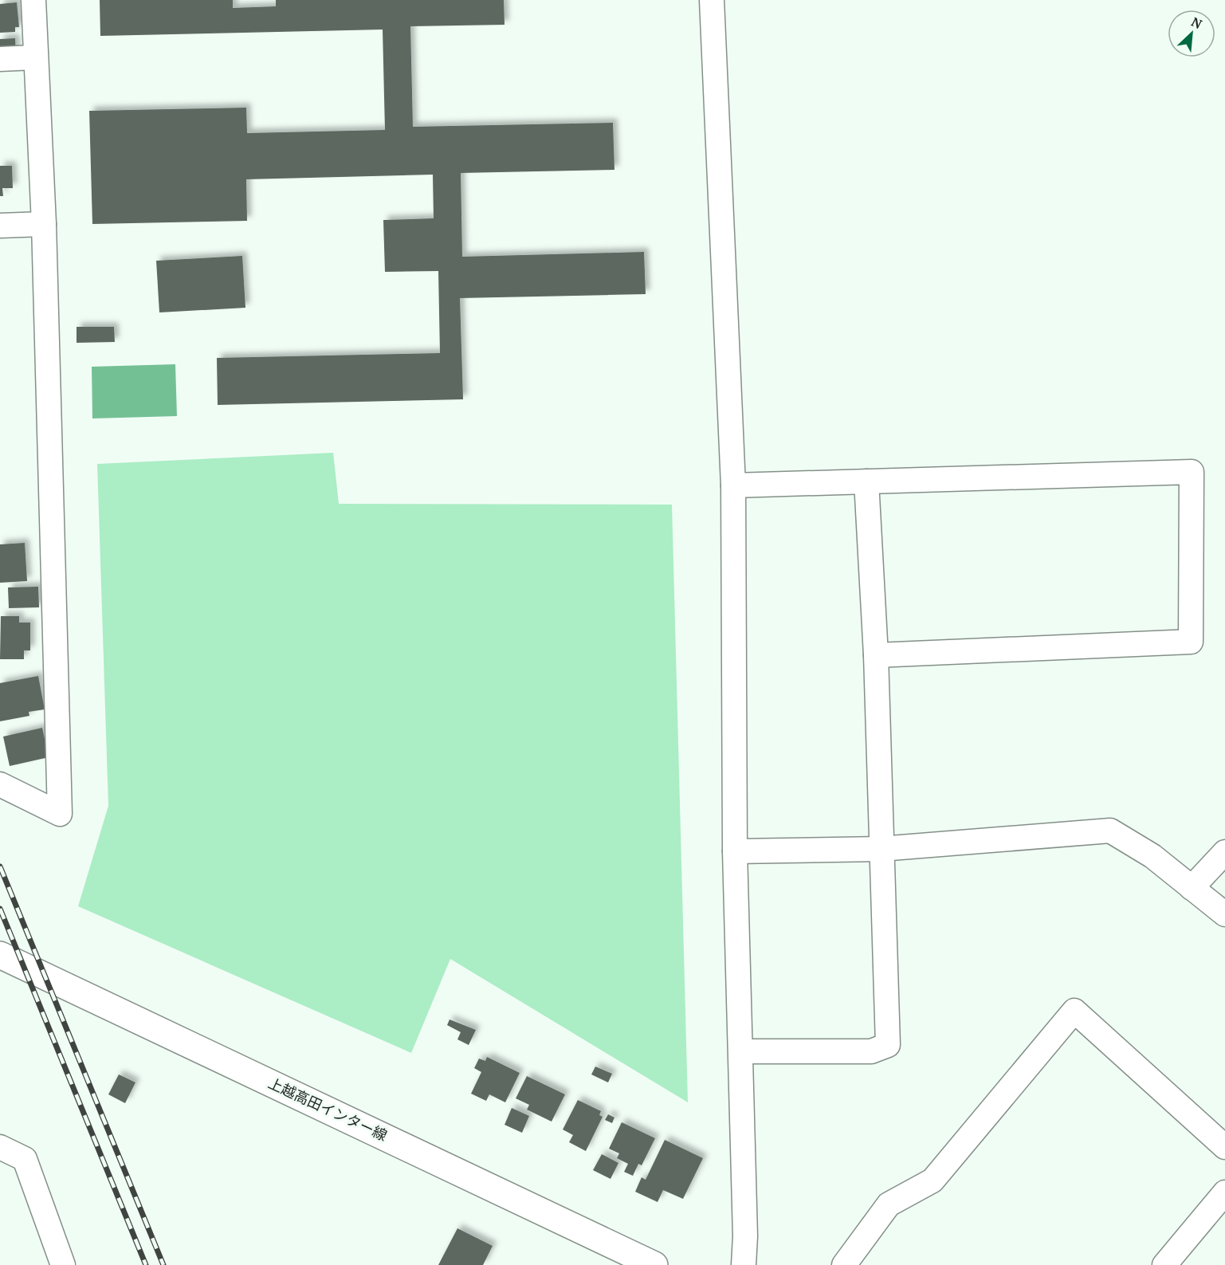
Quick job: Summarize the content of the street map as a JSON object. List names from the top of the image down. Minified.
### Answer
{"streets":{"main road":["上越高田インター線"]},"north":"top right"}
